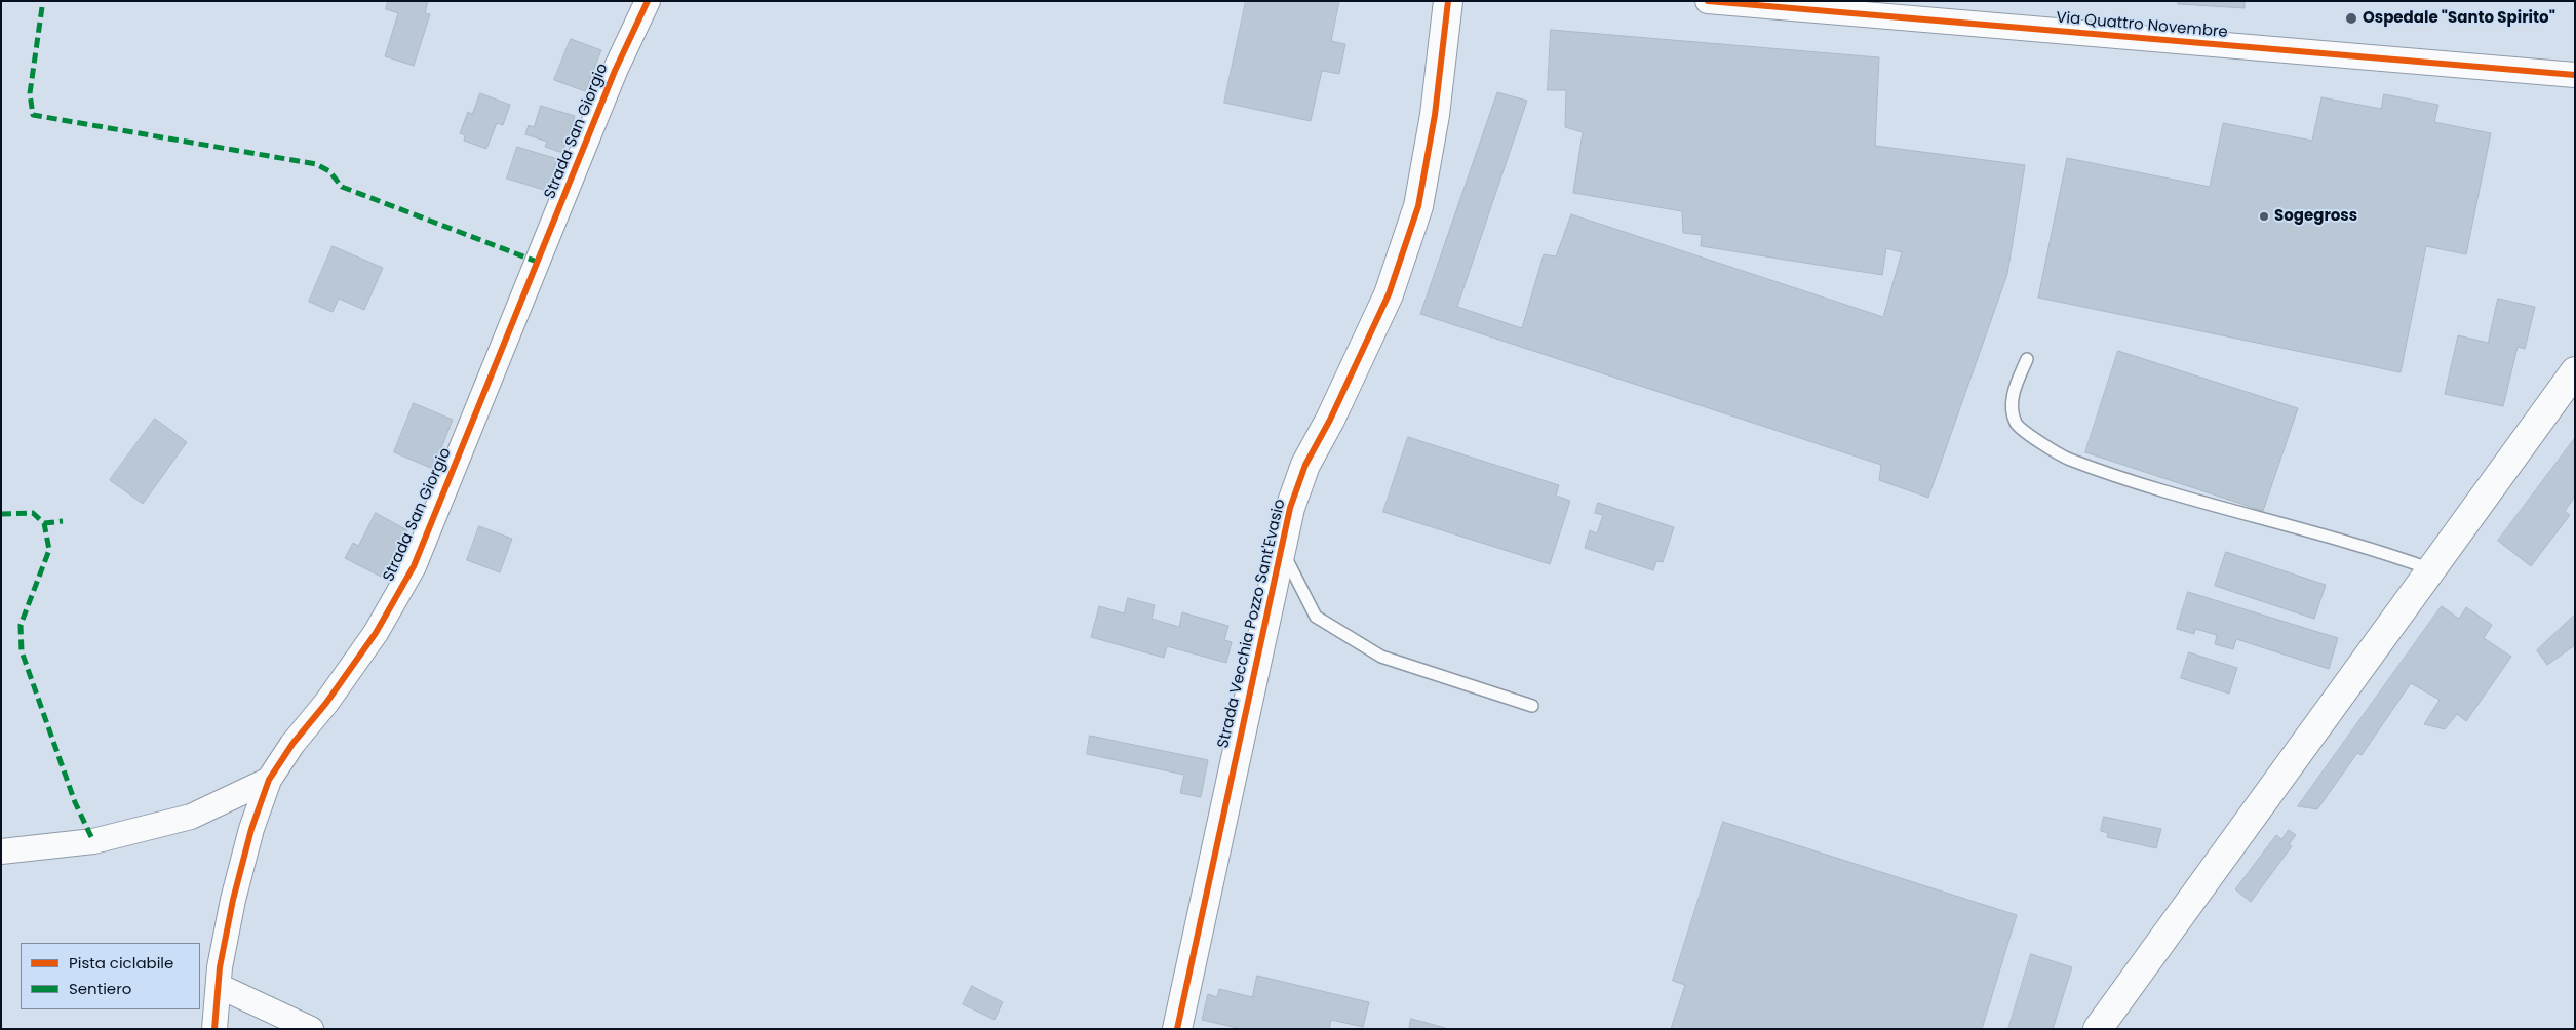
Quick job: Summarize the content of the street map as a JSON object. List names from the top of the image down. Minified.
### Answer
{"streets":{"street":["Via Quattro Novembre","Strada San Giorgio","Strada Vecchia Pozzo Sant'Evasio"]},"places":["Ospedale \"Santo Spirito\"","Sogegross"],"legend":["Pista ciclabile","Sentiero"]}
